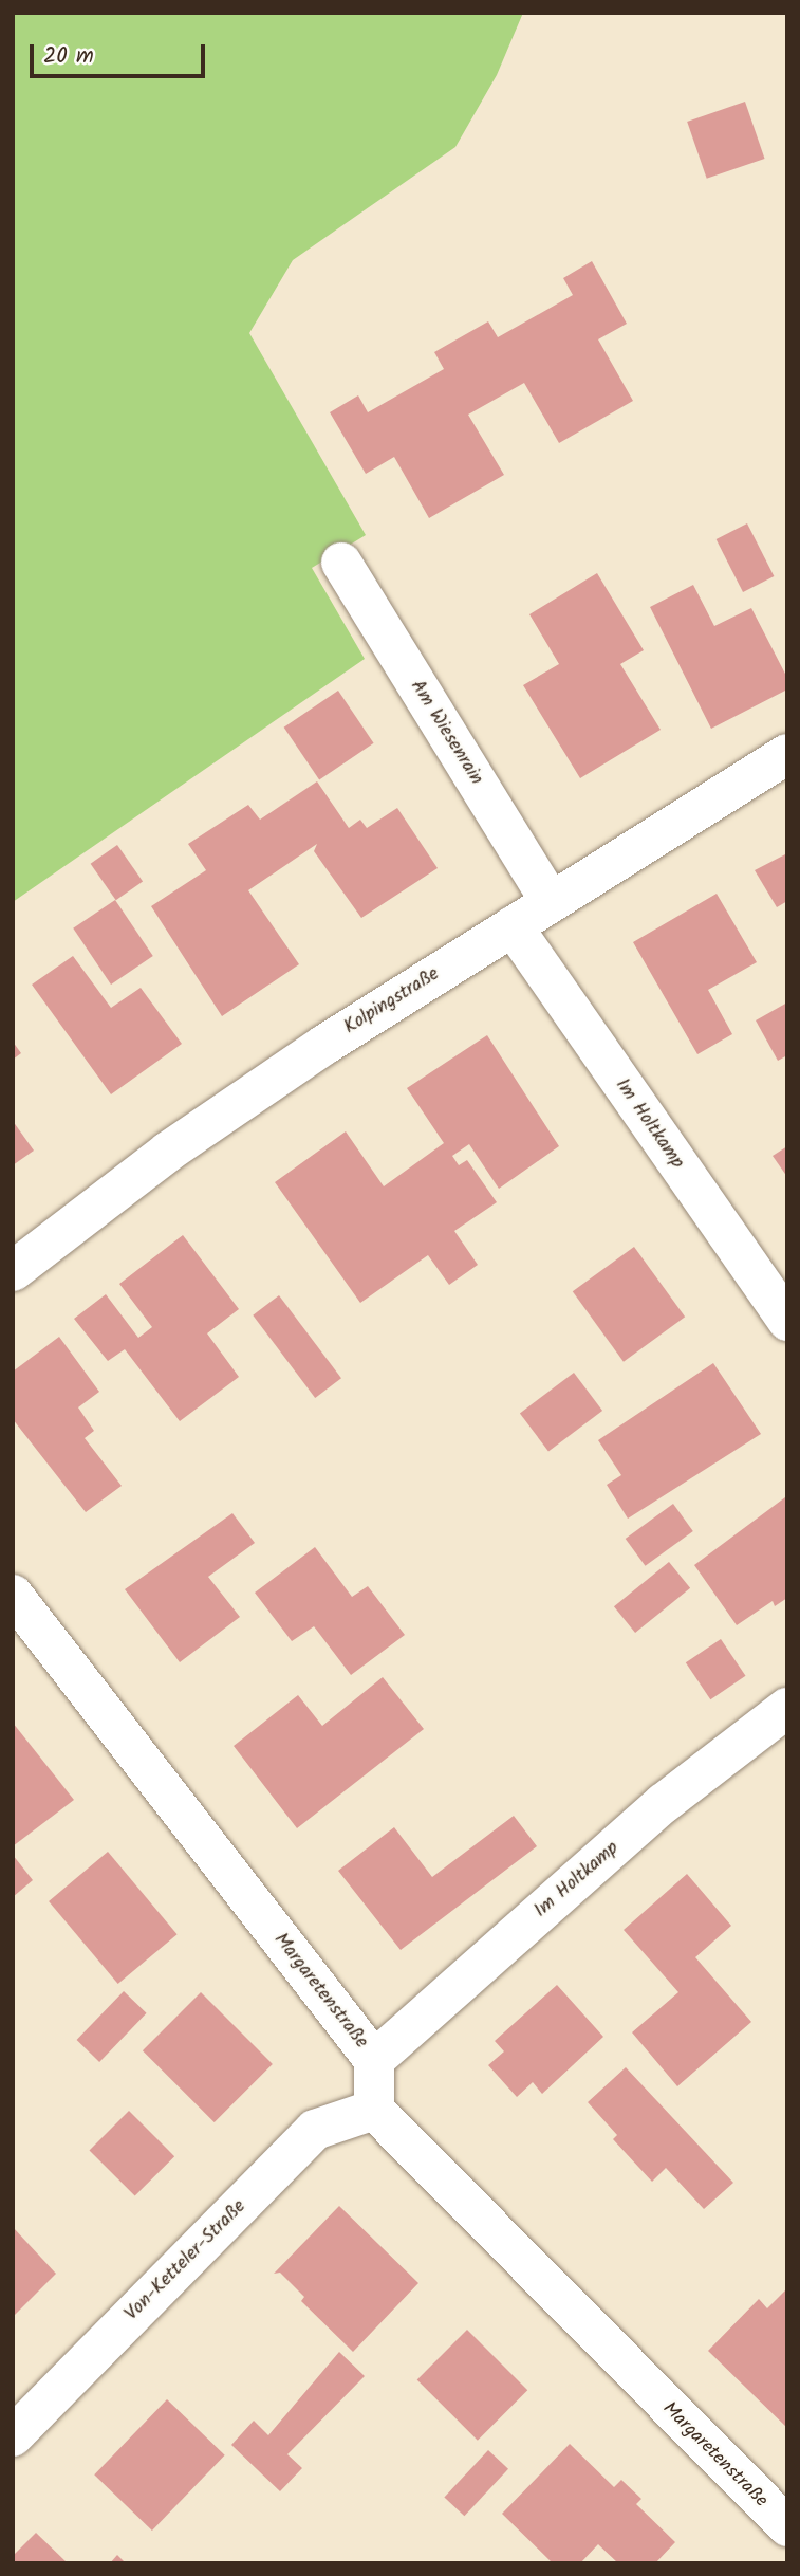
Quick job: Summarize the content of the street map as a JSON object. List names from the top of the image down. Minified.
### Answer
{"streets":{"street":["Am Wiesenrain","Kolpingstraße","Im Holtkamp","Margaretenstraße","Von-Ketteler-Straße"]},"crossings":[["Am Wiesenrain","Kolpingstraße"],["Kolpingstraße","Im Holtkamp"],["Im Holtkamp","Margaretenstraße"],["Margaretenstraße","Von-Ketteler-Straße"]],"scale_bar":"20 m"}
